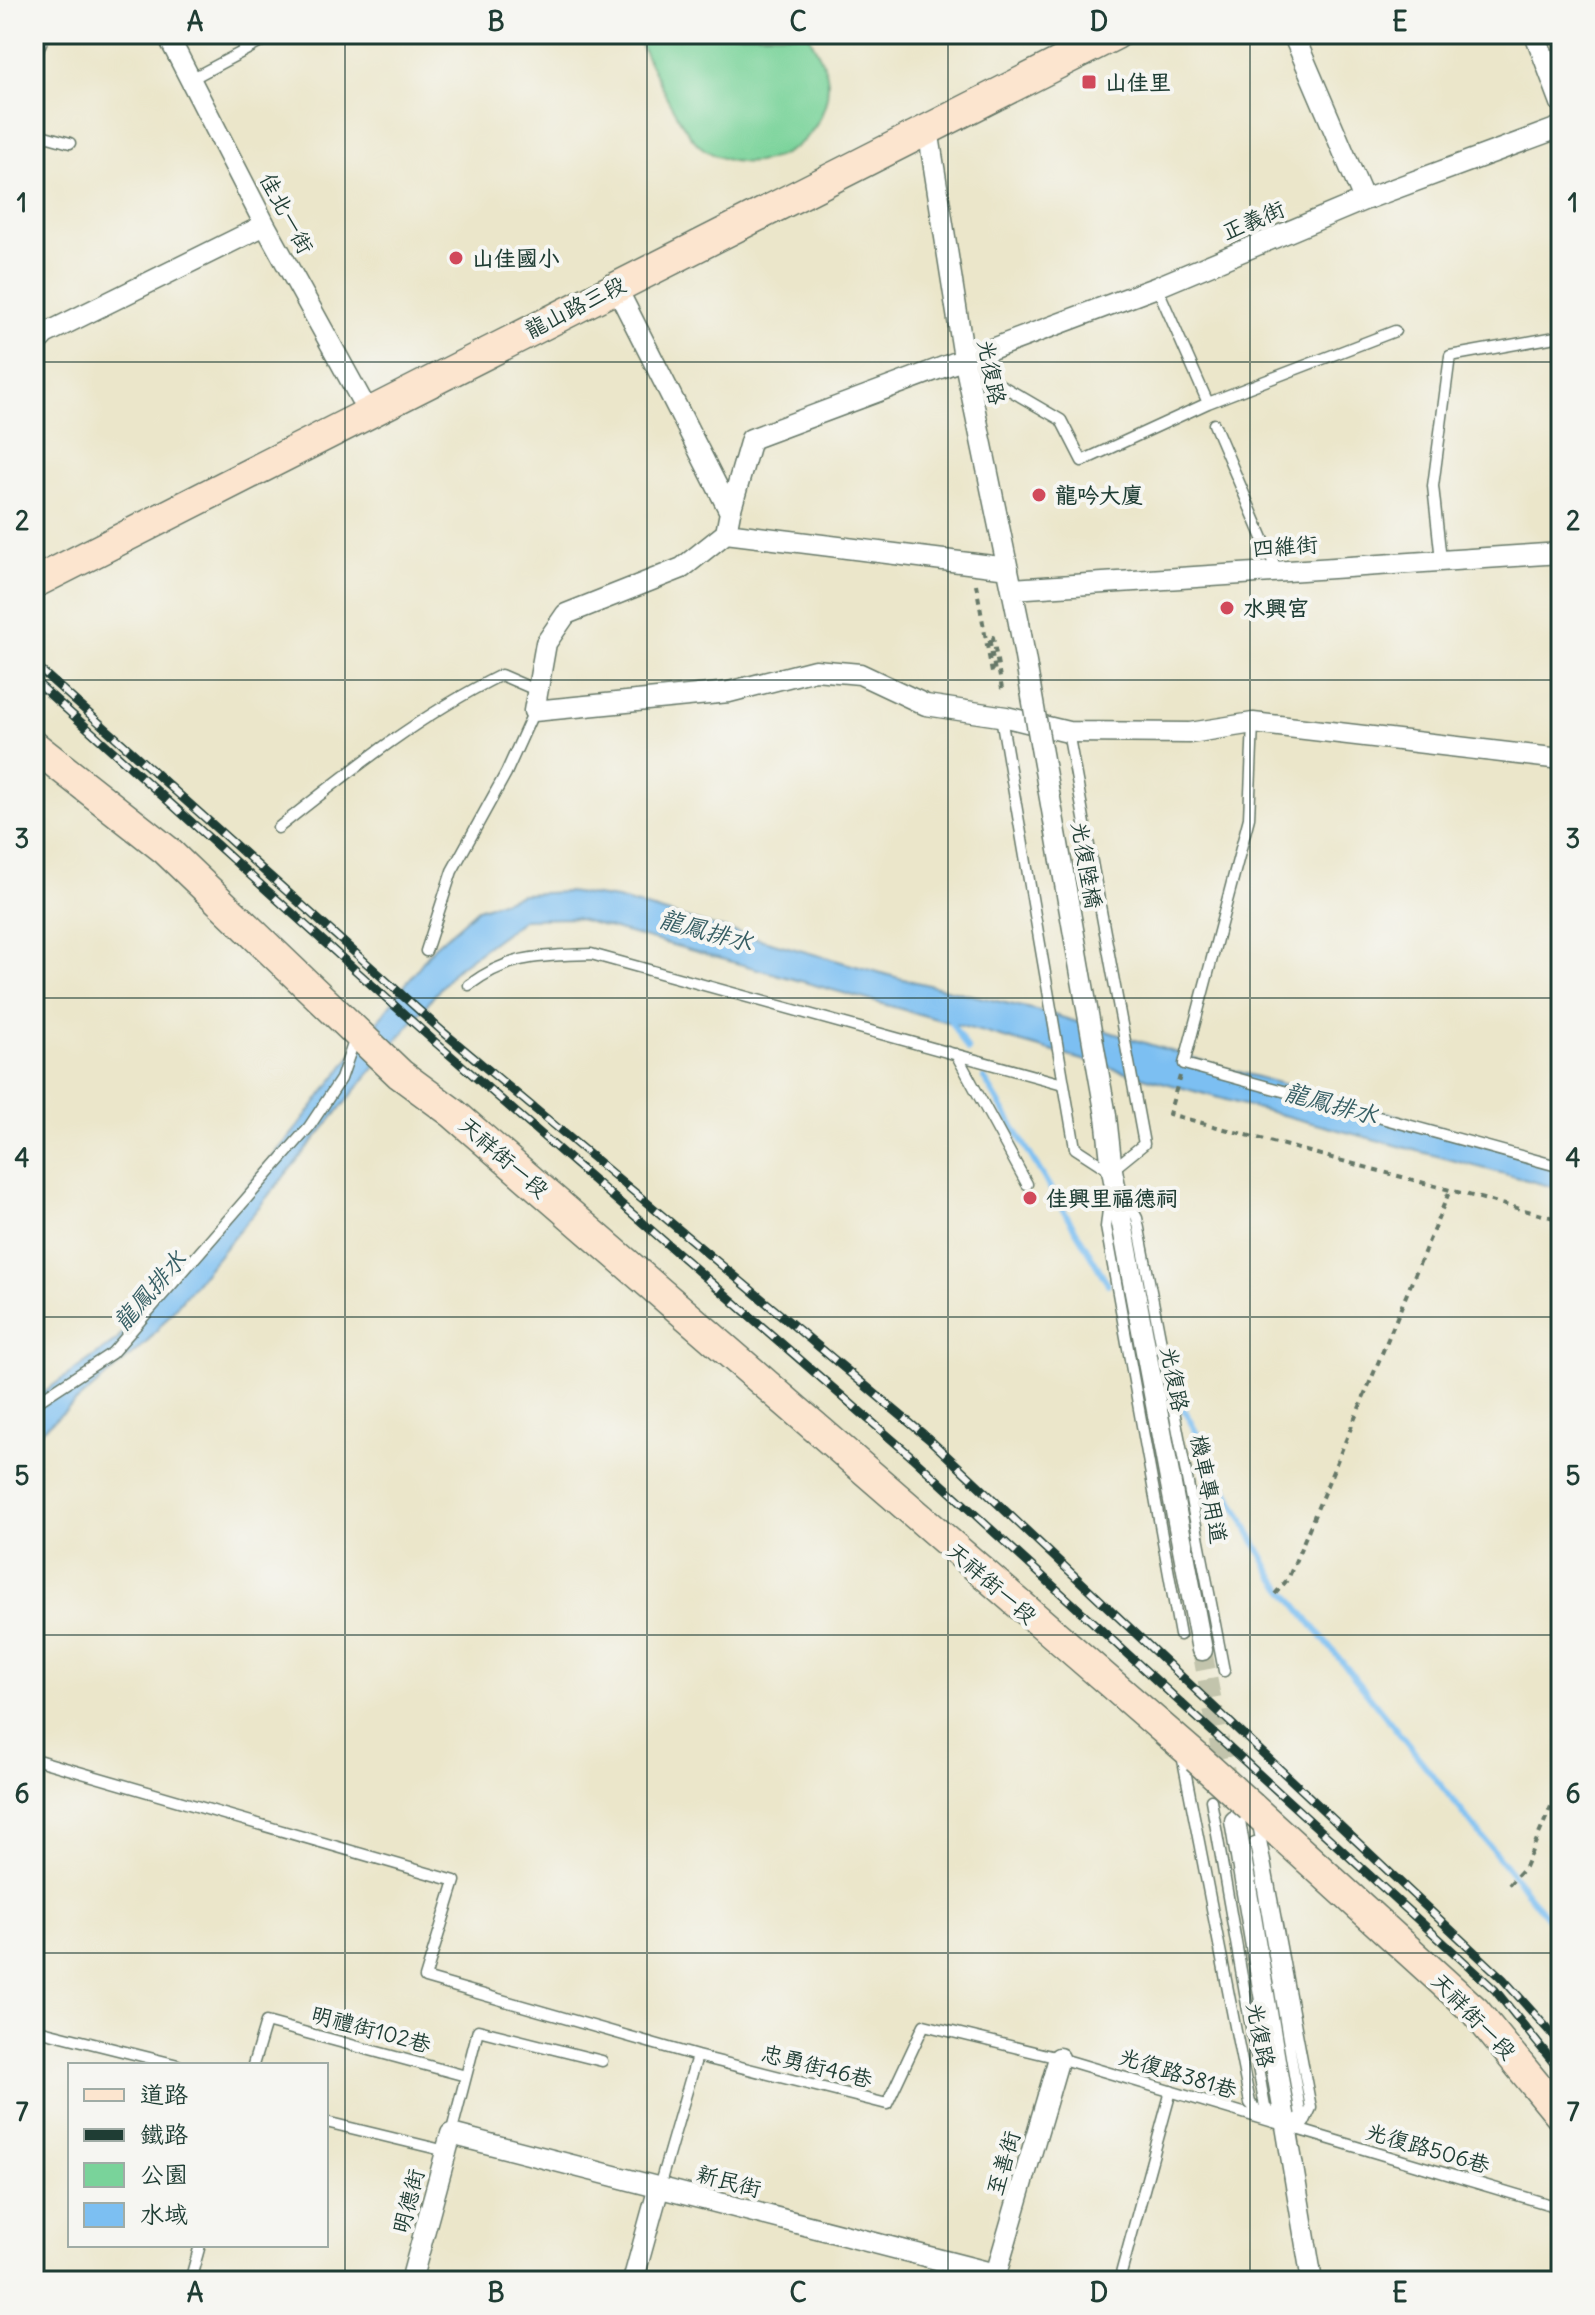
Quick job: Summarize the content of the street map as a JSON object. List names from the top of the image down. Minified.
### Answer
{"streets":{"street":["佳北一街","正義街","龍山路三段","光復路","四維街","光復陸橋","天祥街一段","至善街","新民街","明德街"],"lane":["機車專用道","明禮街102巷","忠勇街46巷","光復路381巷","光復路506巷"]},"crossings":[["佳北一街","龍山路三段"],["正義街","光復路"],["龍山路三段","光復路"],["光復路","四維街"],["光復路","光復陸橋"],["光復路","天祥街一段"],["光復路","機車專用道"],["光復路","光復路381巷"],["光復路","光復路506巷"],["忠勇街46巷","光復路381巷"],["忠勇街46巷","至善街"],["光復路381巷","光復路506巷"],["光復路381巷","至善街"],["至善街","新民街"],["新民街","明德街"]],"water":["龍鳳排水"],"places":{"transit":["山佳里"],"other":["山佳國小","龍吟大廈","水興宮","佳興里福德祠"]},"legend":["道路","鐵路","公園","水域"],"grid":{"columns":["A","B","C","D","E"],"rows":["1","2","3","4","5","6","7"]}}
